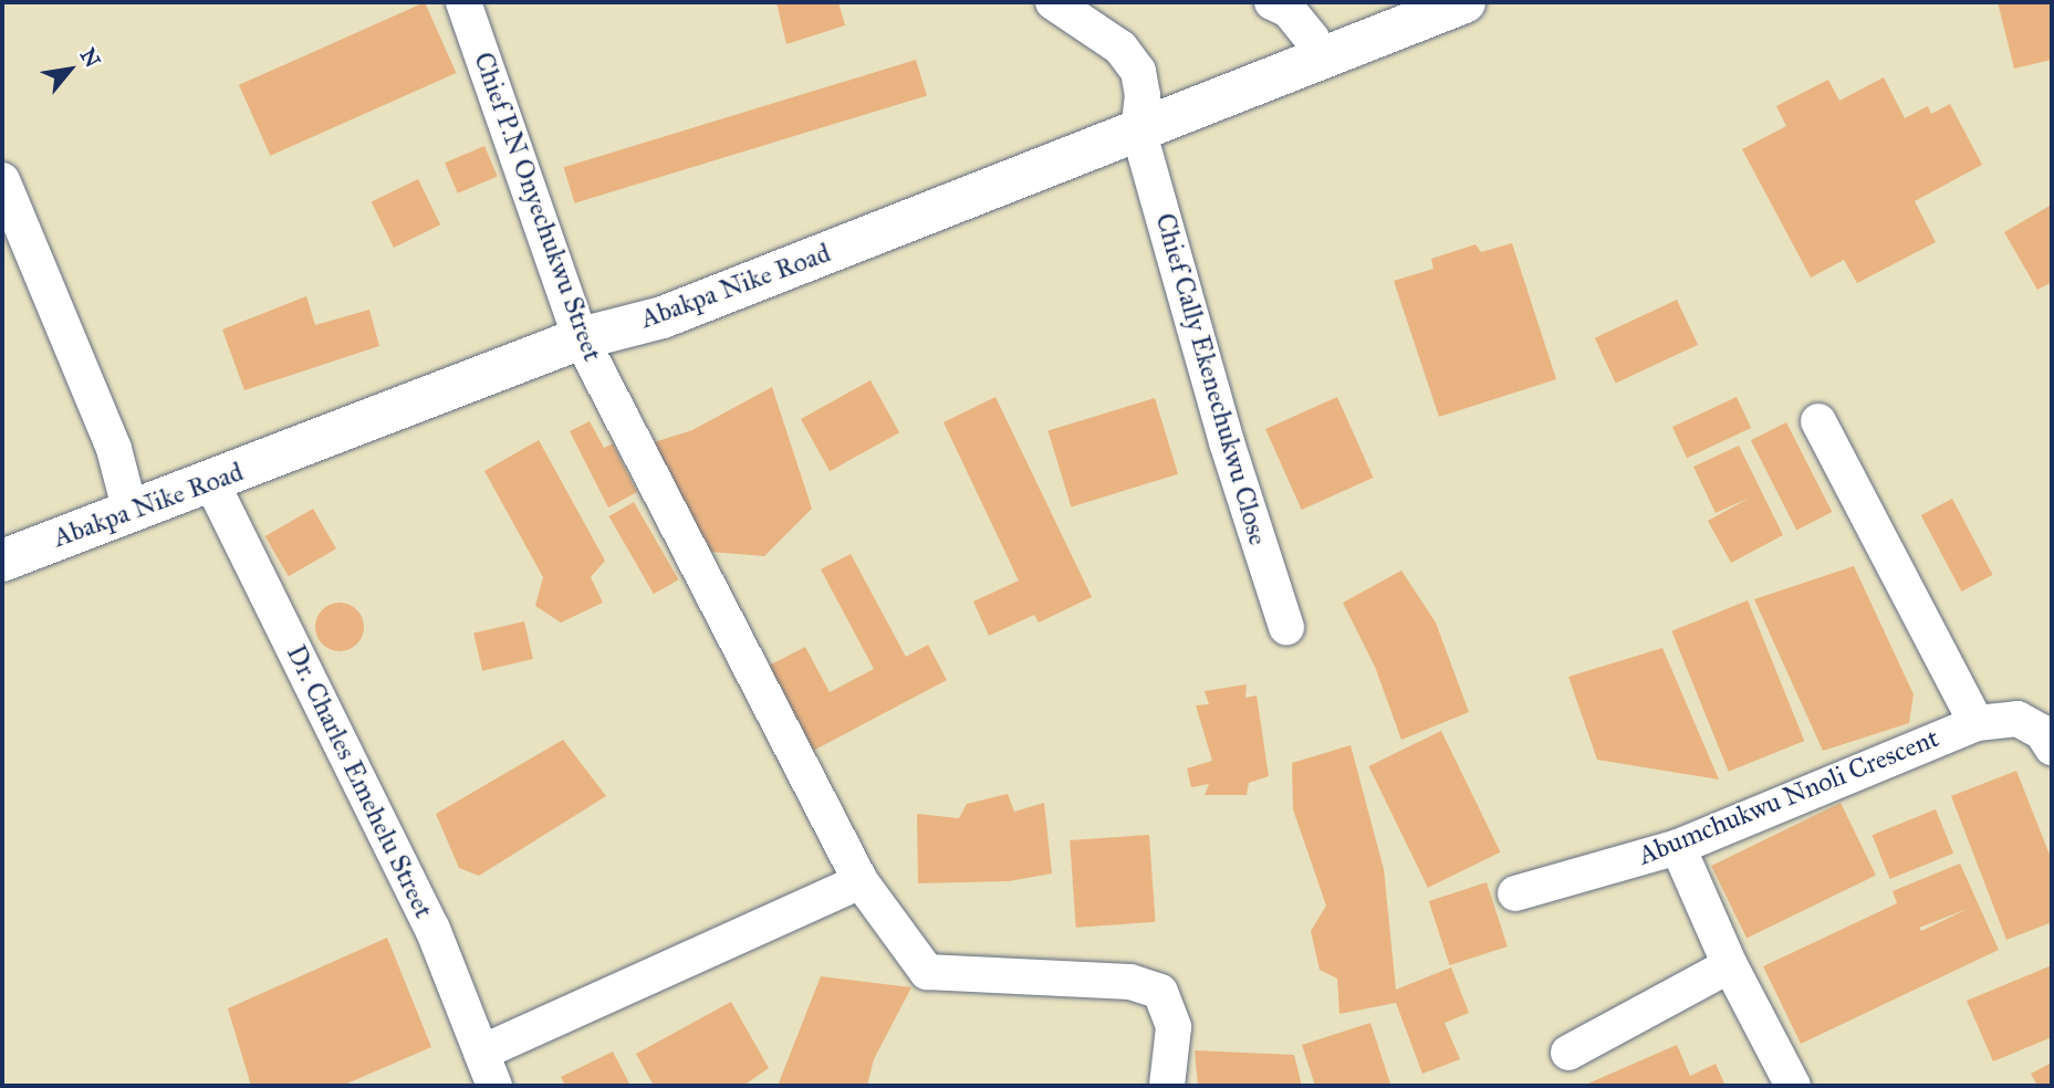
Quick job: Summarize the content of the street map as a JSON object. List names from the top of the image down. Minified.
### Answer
{"streets":{"main road":["Abakpa Nike Road"],"street":["Chief P.N Onyechukwu Street","Chief Cally Ekenechukwu Close","Dr. Charles Emehelu Street","Abumchukwu Nnoli Crescent"]},"crossings":[["Chief P.N Onyechukwu Street","Abakpa Nike Road"],["Abakpa Nike Road","Chief Cally Ekenechukwu Close"],["Abakpa Nike Road","Dr. Charles Emehelu Street"]],"north":"top right"}
